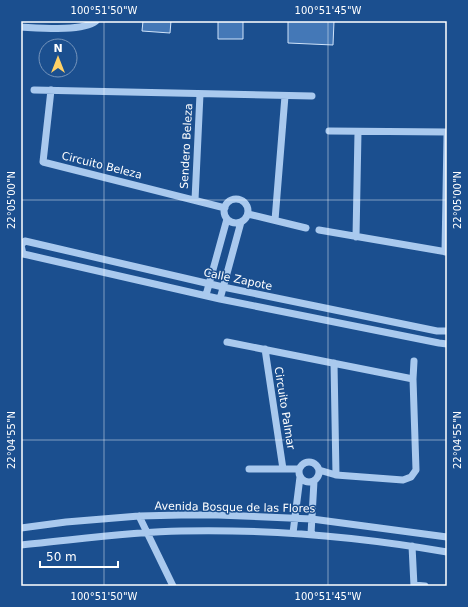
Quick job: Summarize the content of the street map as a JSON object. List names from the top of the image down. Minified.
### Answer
{"streets":{"street":["Sendero Beleza","Circuito Beleza","Calle Zapote","Circuito Palmar","Avenida Bosque de las Flores"]},"crossings":[["Sendero Beleza","Circuito Beleza"]],"scale_bar":"50 m","north":"top","coordinates":["100°51'50\"W","100°51'45\"W","22°05'00\"N","22°04'55\"N"]}
